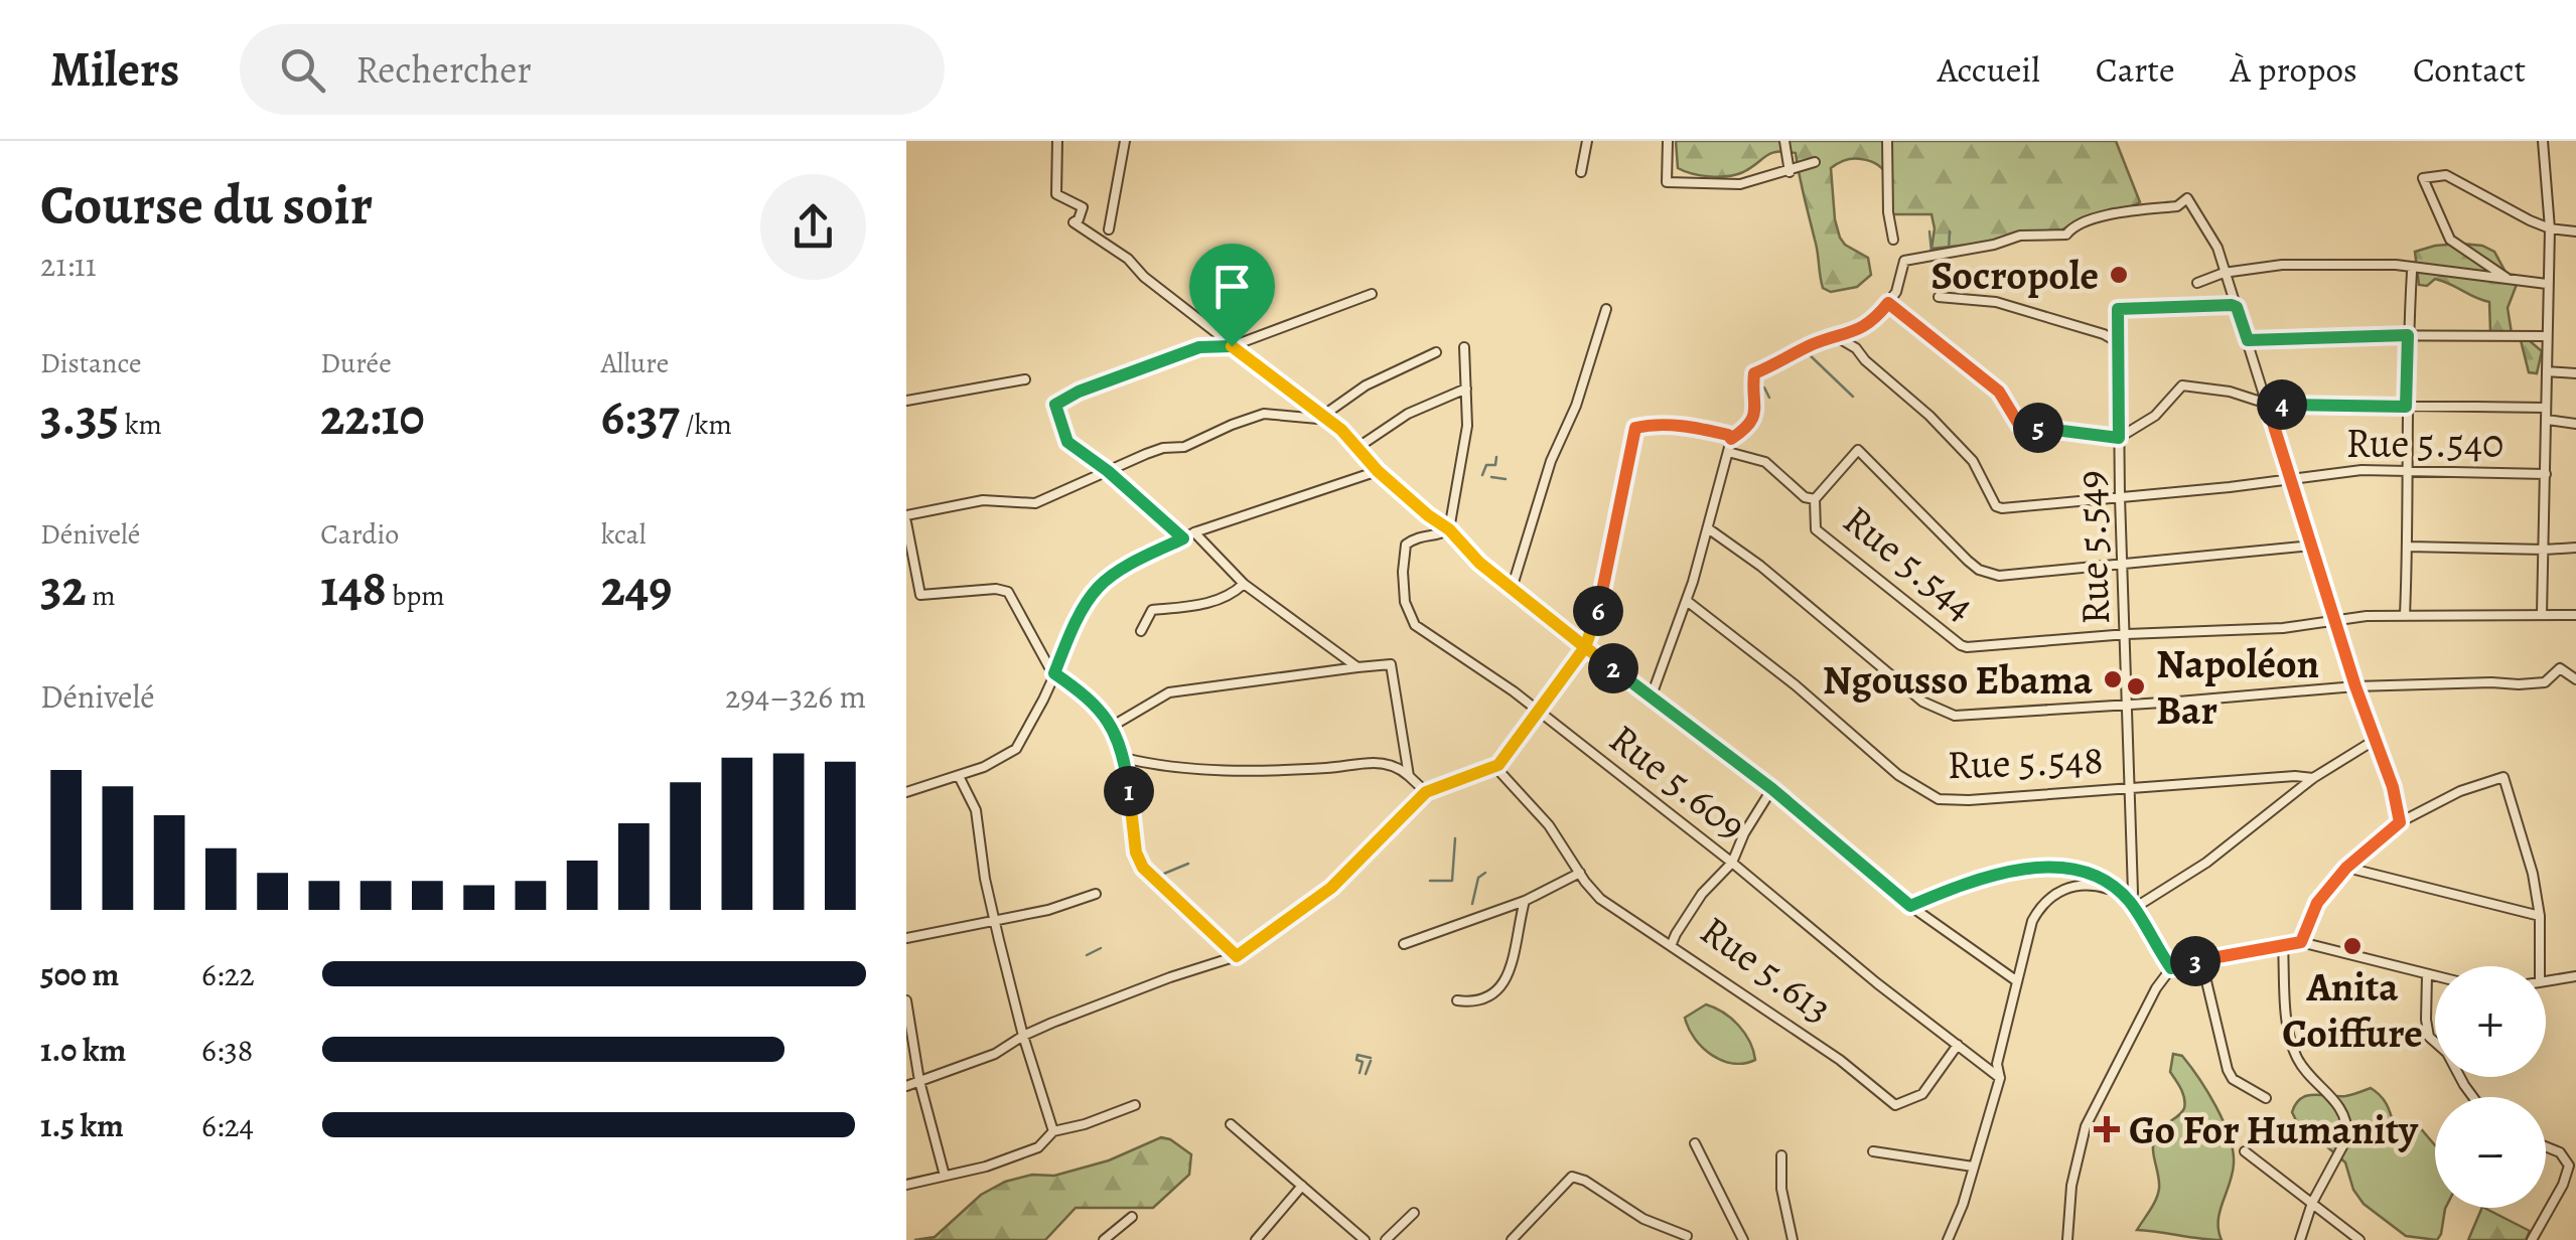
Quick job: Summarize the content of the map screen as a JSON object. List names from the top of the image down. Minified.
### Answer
{"streets":{"street":["Rue 5.540","Rue 5.549","Rue 5.544","Rue 5.548","Rue 5.609","Rue 5.613"]},"crossings":[["Rue 5.540","Rue 5.549"],["Rue 5.549","Rue 5.544"],["Rue 5.549","Rue 5.548"],["Rue 5.609","Rue 5.613"]],"places":{"other":["Socropole","Ngousso Ebama","Napoléon Bar","Anita Coiffure"],"health":["Go For Humanity"]},"page":{"header":"Milers","search":"Rechercher","nav":["Accueil","Carte","À propos","Contact"],"heading":["Course du soir","21:11"],"stats":[["Distance","3.35 km"],["Durée","22:10"],["Allure","6:37 /km"],["Dénivelé","32 m"],["Cardio","148 bpm"],["kcal","249"]],"pins":["4","5","6","2","1","3"],"chart":["Dénivelé","294–326 m"],"list":[{"name":"500 m","note":"6:22"},{"name":"1.0 km","note":"6:38"},{"name":"1.5 km","note":"6:24"}],"map_buttons":["+","−"]}}
